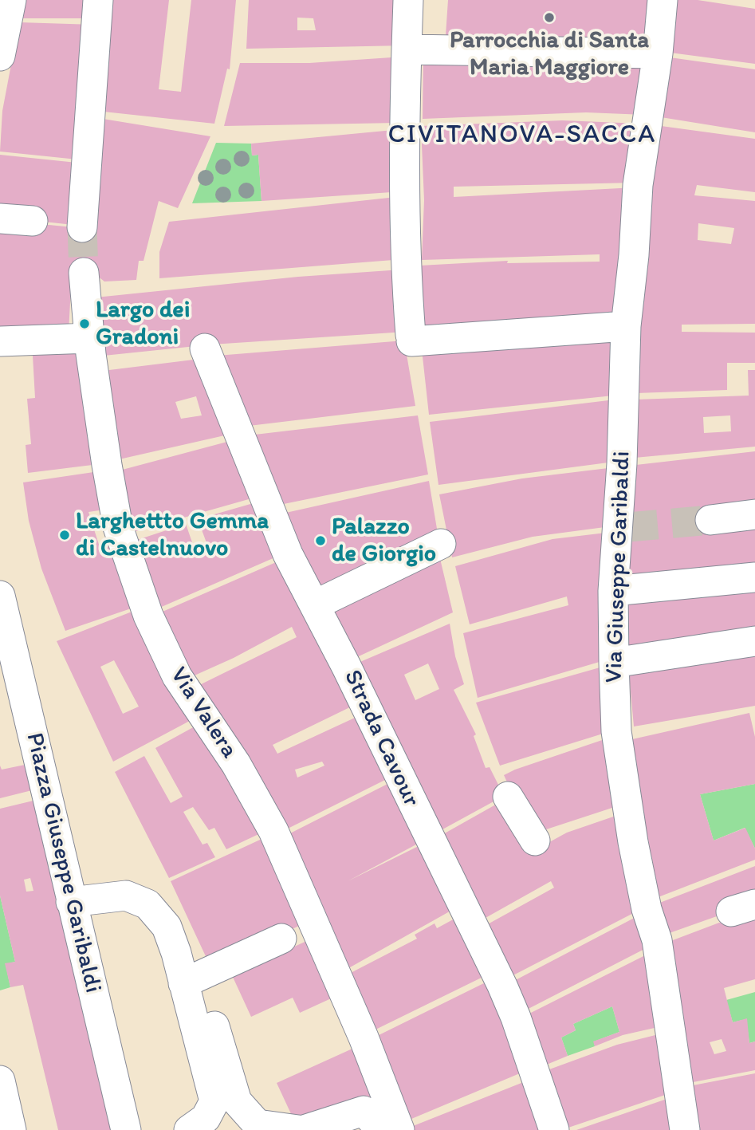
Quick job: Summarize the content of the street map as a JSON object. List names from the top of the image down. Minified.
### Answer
{"streets":{"street":["Via Giuseppe Garibaldi","Via Valera","Strada Cavour","Piazza Giuseppe Garibaldi"]},"districts":["CIVITANOVA-SACCA"],"places":["Parrocchia di Santa Maria Maggiore","Largo dei Gradoni","Larghettto Gemma di Castelnuovo","Palazzo de Giorgio"]}
